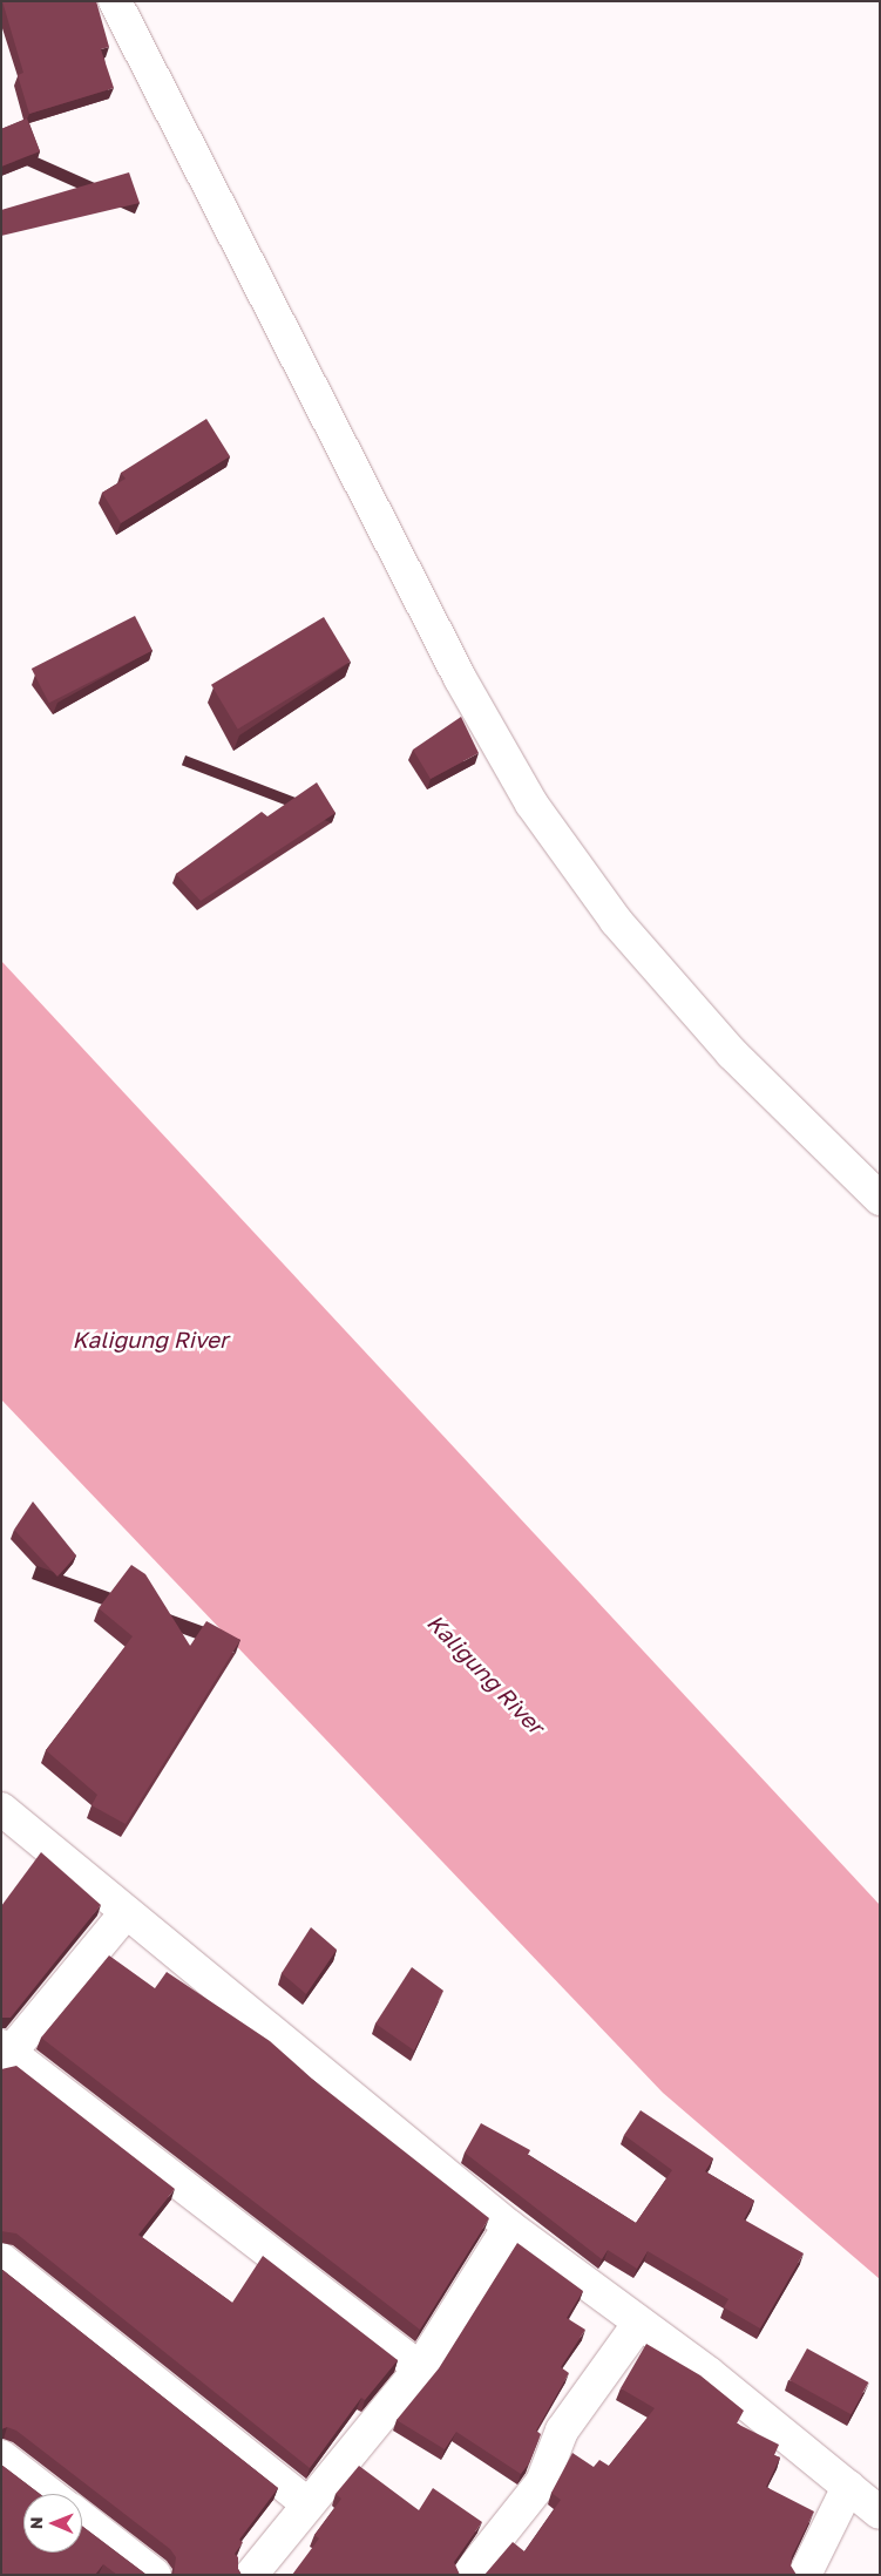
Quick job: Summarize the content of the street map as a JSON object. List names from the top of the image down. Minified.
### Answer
{"water":["Kaligung River"],"north":"left"}
